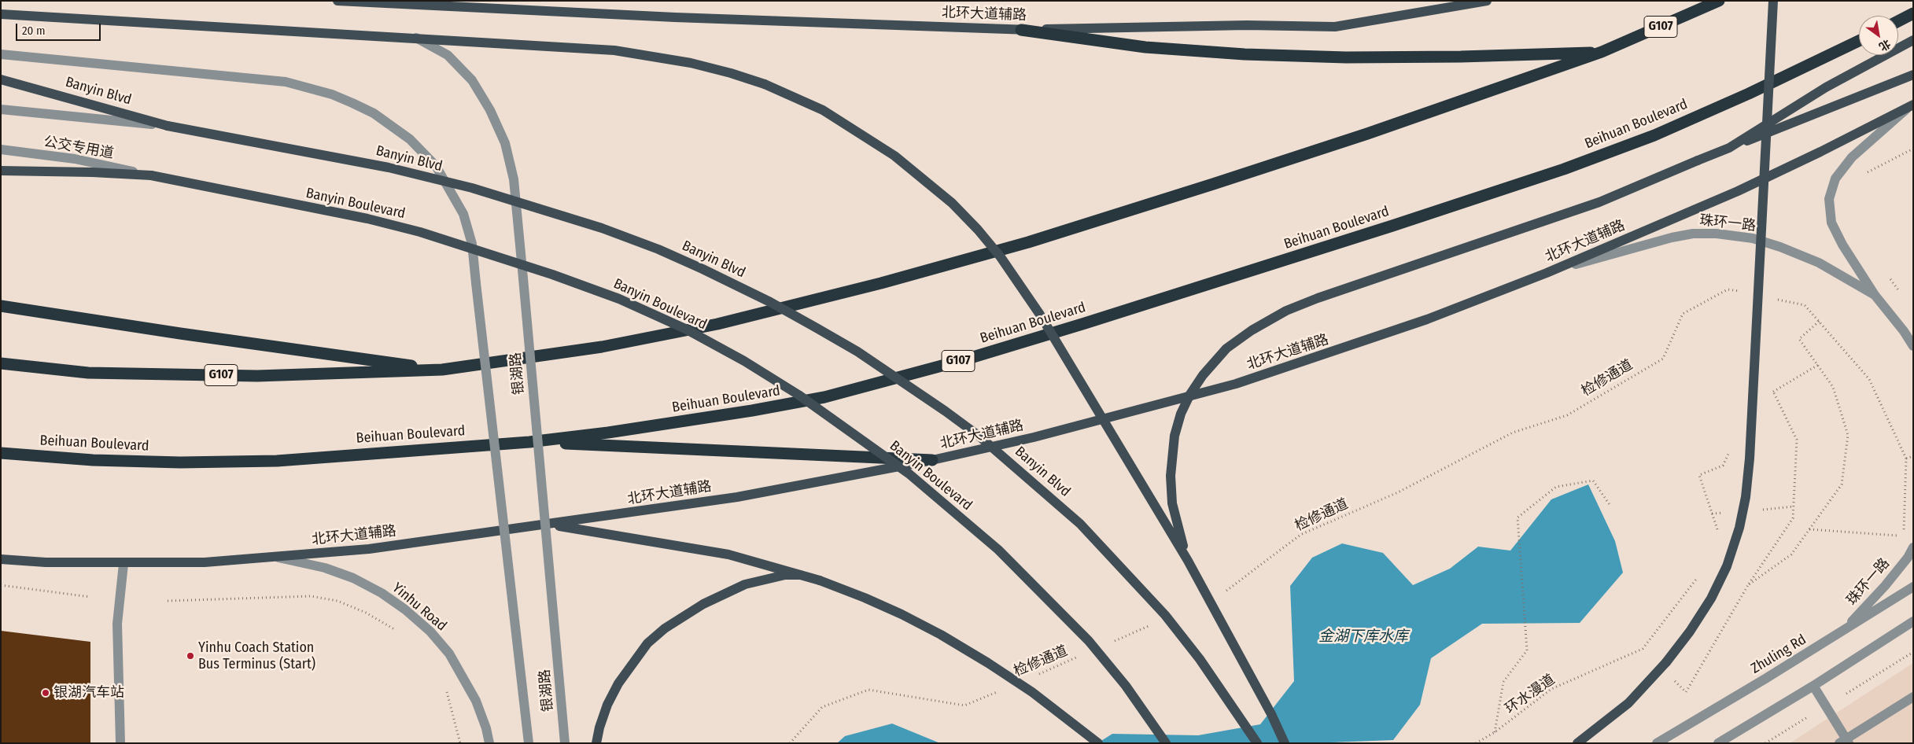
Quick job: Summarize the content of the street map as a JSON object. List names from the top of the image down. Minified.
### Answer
{"streets":{"highway":["G107","Beihuan Boulevard"],"main road":["北环大道辅路","Banyin Blvd","Banyin Boulevard"],"street":["公交专用道","珠环一路","银湖路","Yinhu Road","Zhuling Rd"],"path":["检修通道","环水漫道"]},"crossings":[["北环大道辅路","珠环一路"],["北环大道辅路","Yinhu Road"],["Banyin Blvd","公交专用道"],["公交专用道","Banyin Boulevard"],["珠环一路","Zhuling Rd"]],"water":["金湖下库水库"],"places":["Yinhu Coach Station Bus Terminus (Start)","银湖汽车站"],"scale_bar":"20 m","north":"bottom right"}
